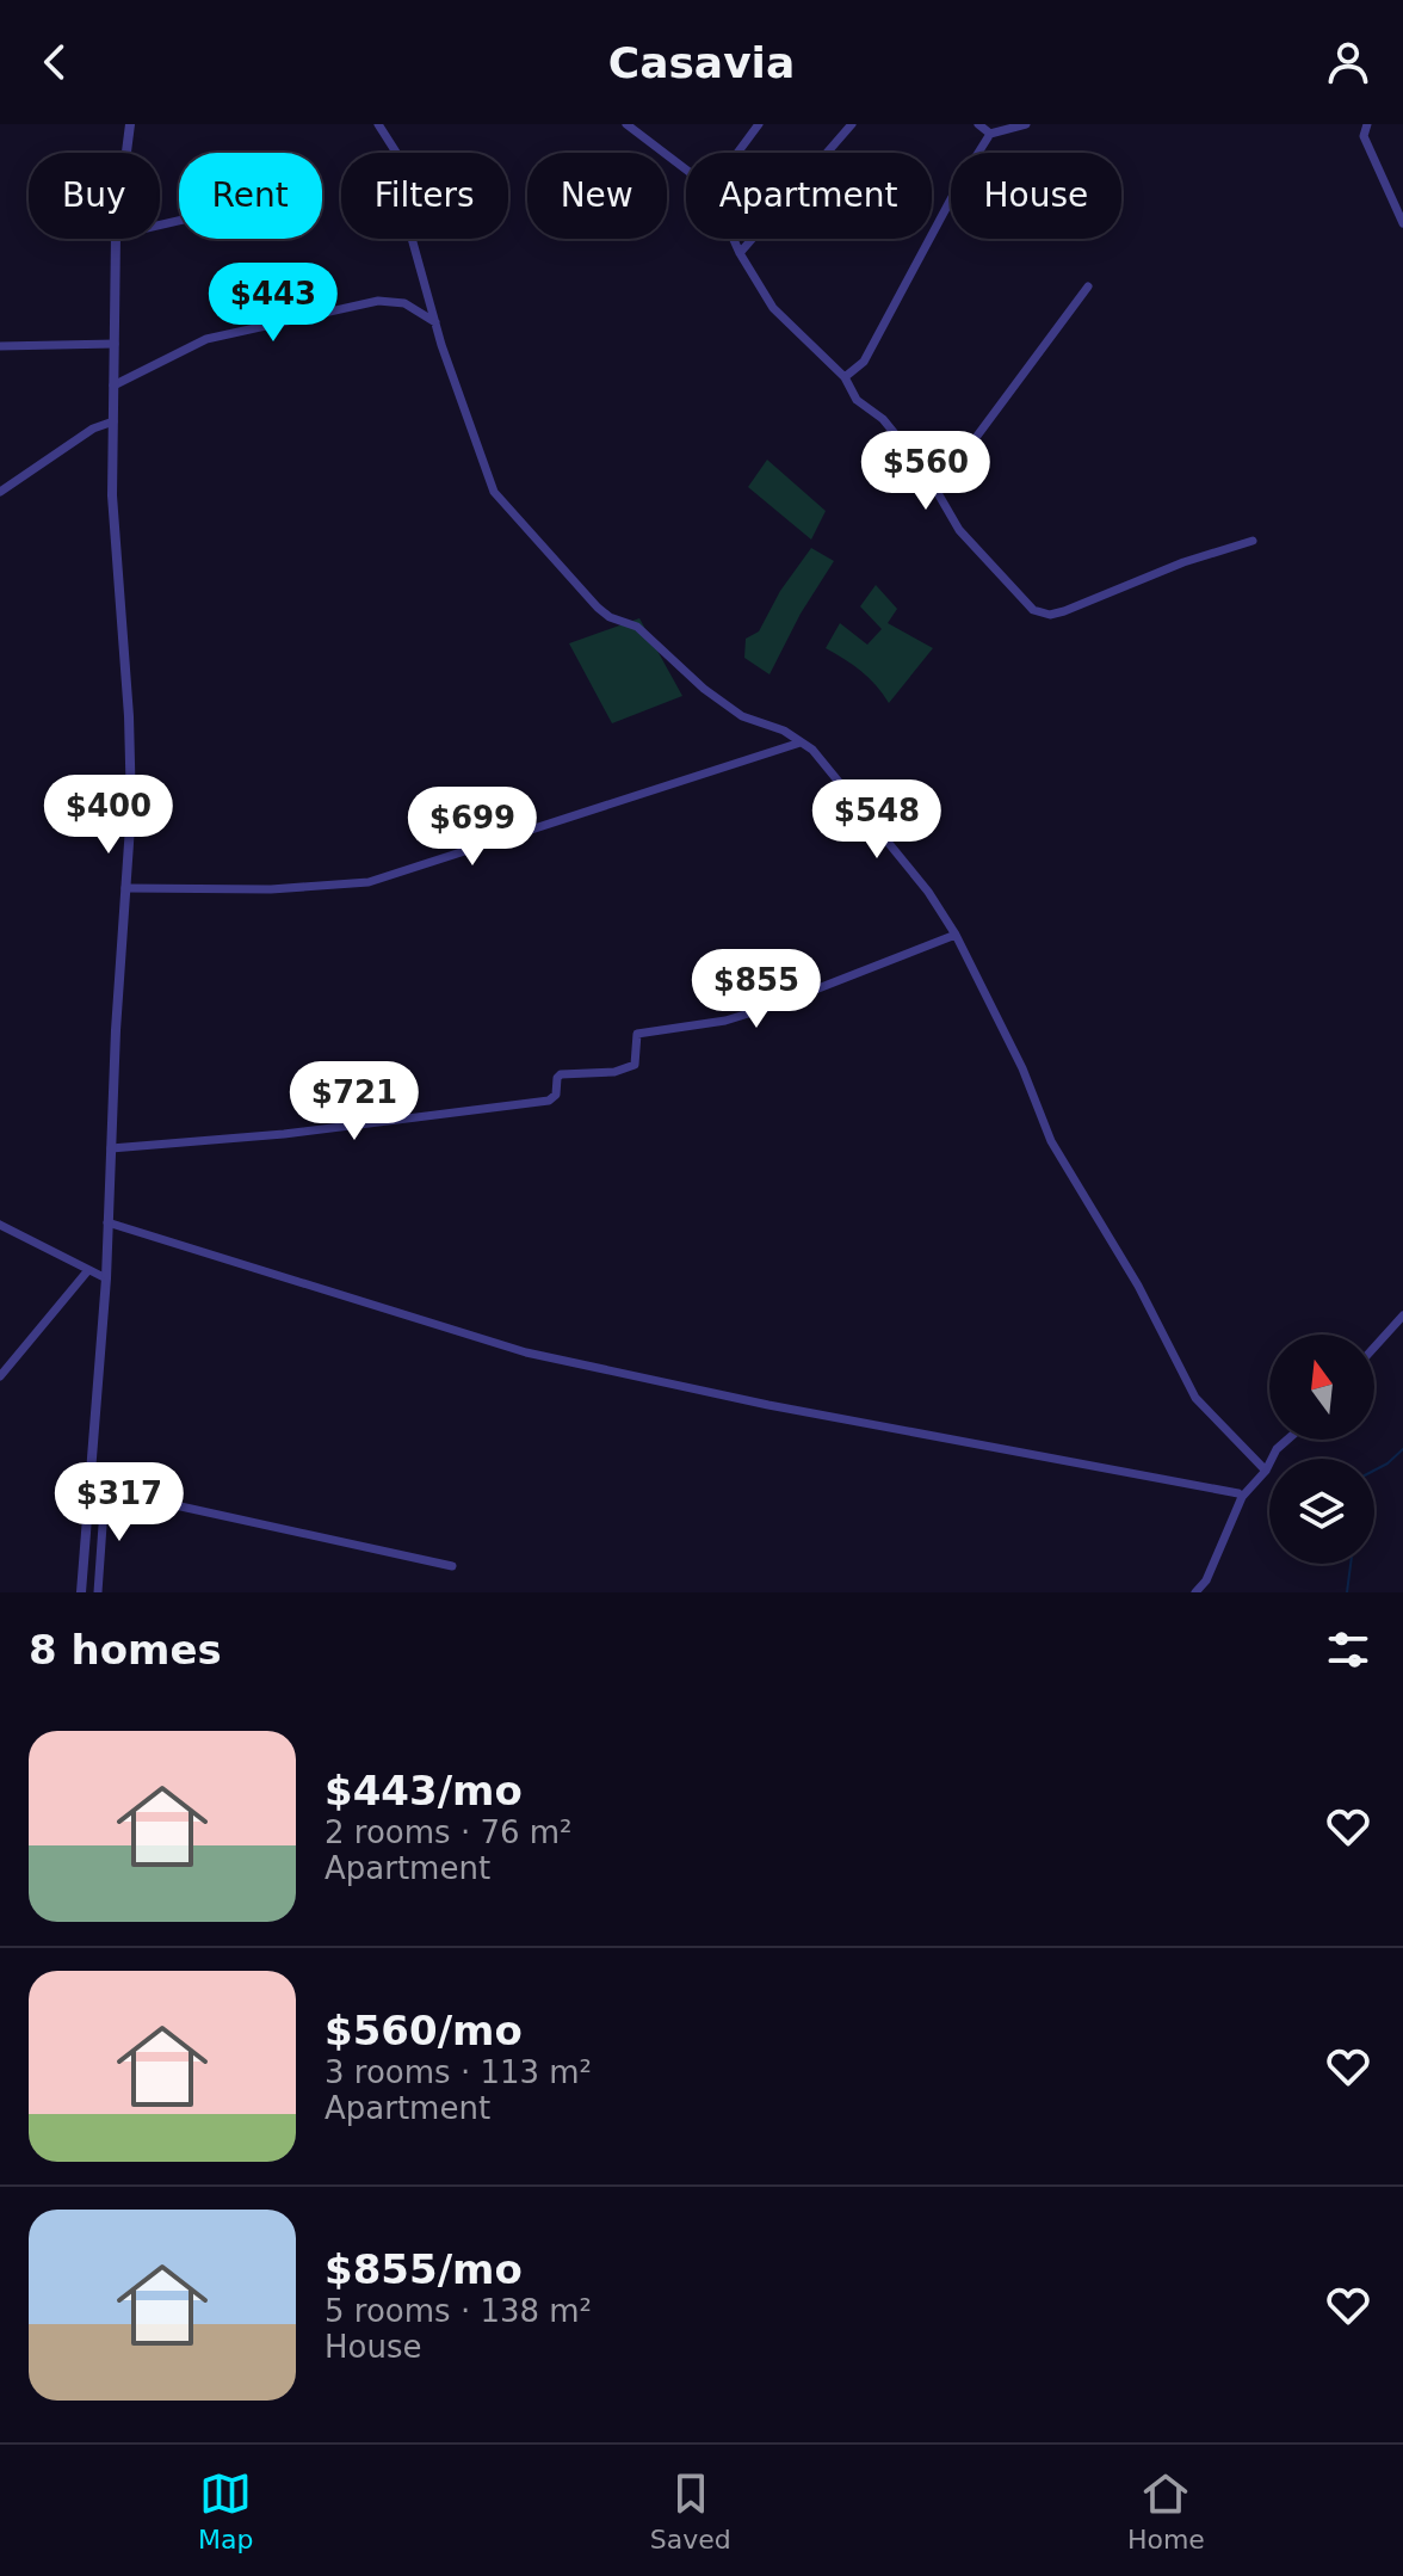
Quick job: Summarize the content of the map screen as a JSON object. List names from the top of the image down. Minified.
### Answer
{"north":"top","page":{"header":"Casavia","chip":["Buy","Rent","Filters","New","Apartment","House"],"price":["$443","$560","$400","$548","$699","$855","$721","$317"],"heading":"8 homes","list":[{"name":"$443/mo","note":"2 rooms · 76 m² · Apartment"},{"name":"$560/mo","note":"3 rooms · 113 m² · Apartment"},{"name":"$855/mo","note":"5 rooms · 138 m² · House"}],"tabs":["Map","Saved","Home"]}}
